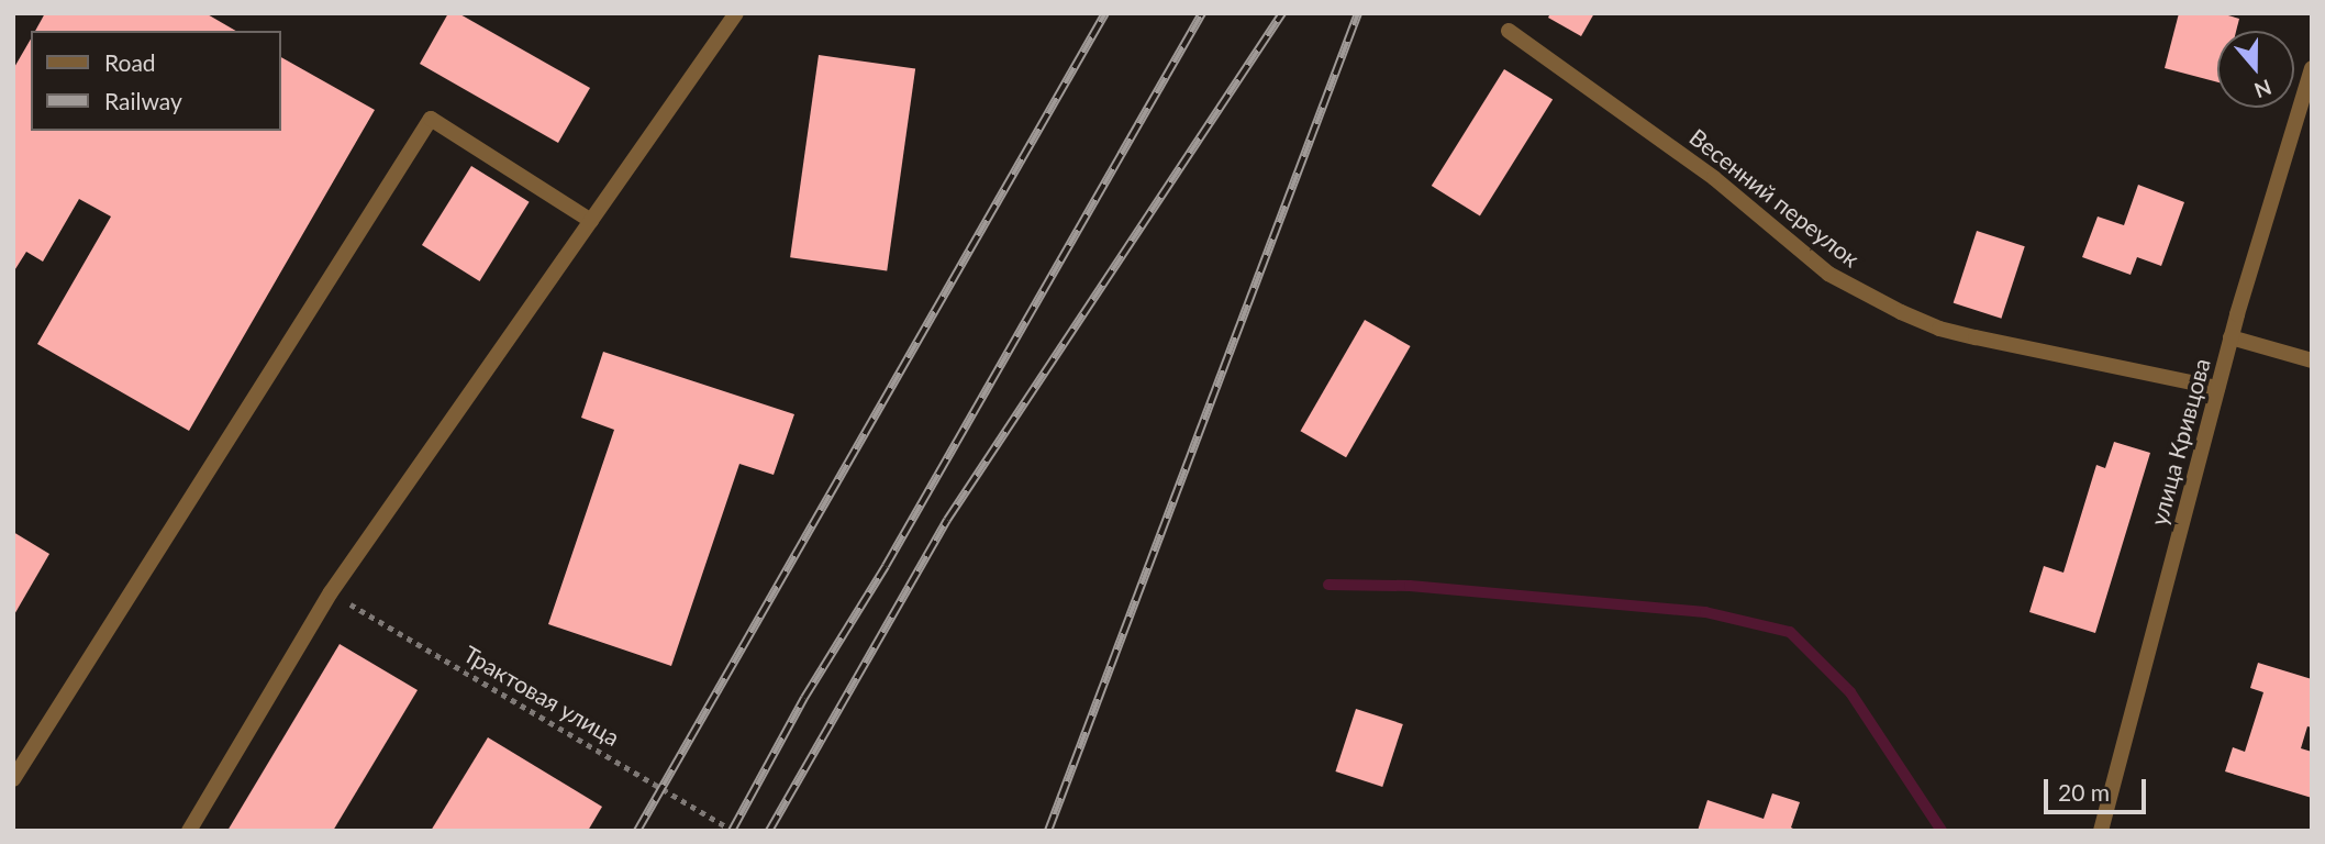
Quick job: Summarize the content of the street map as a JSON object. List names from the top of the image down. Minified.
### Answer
{"streets":{"street":["Весенний переулок","улица Кривцова"],"path":["Трактовая улица"]},"crossings":[["Весенний переулок","улица Кривцова"]],"legend":["Road","Railway"],"scale_bar":"20 m","north":"bottom"}
